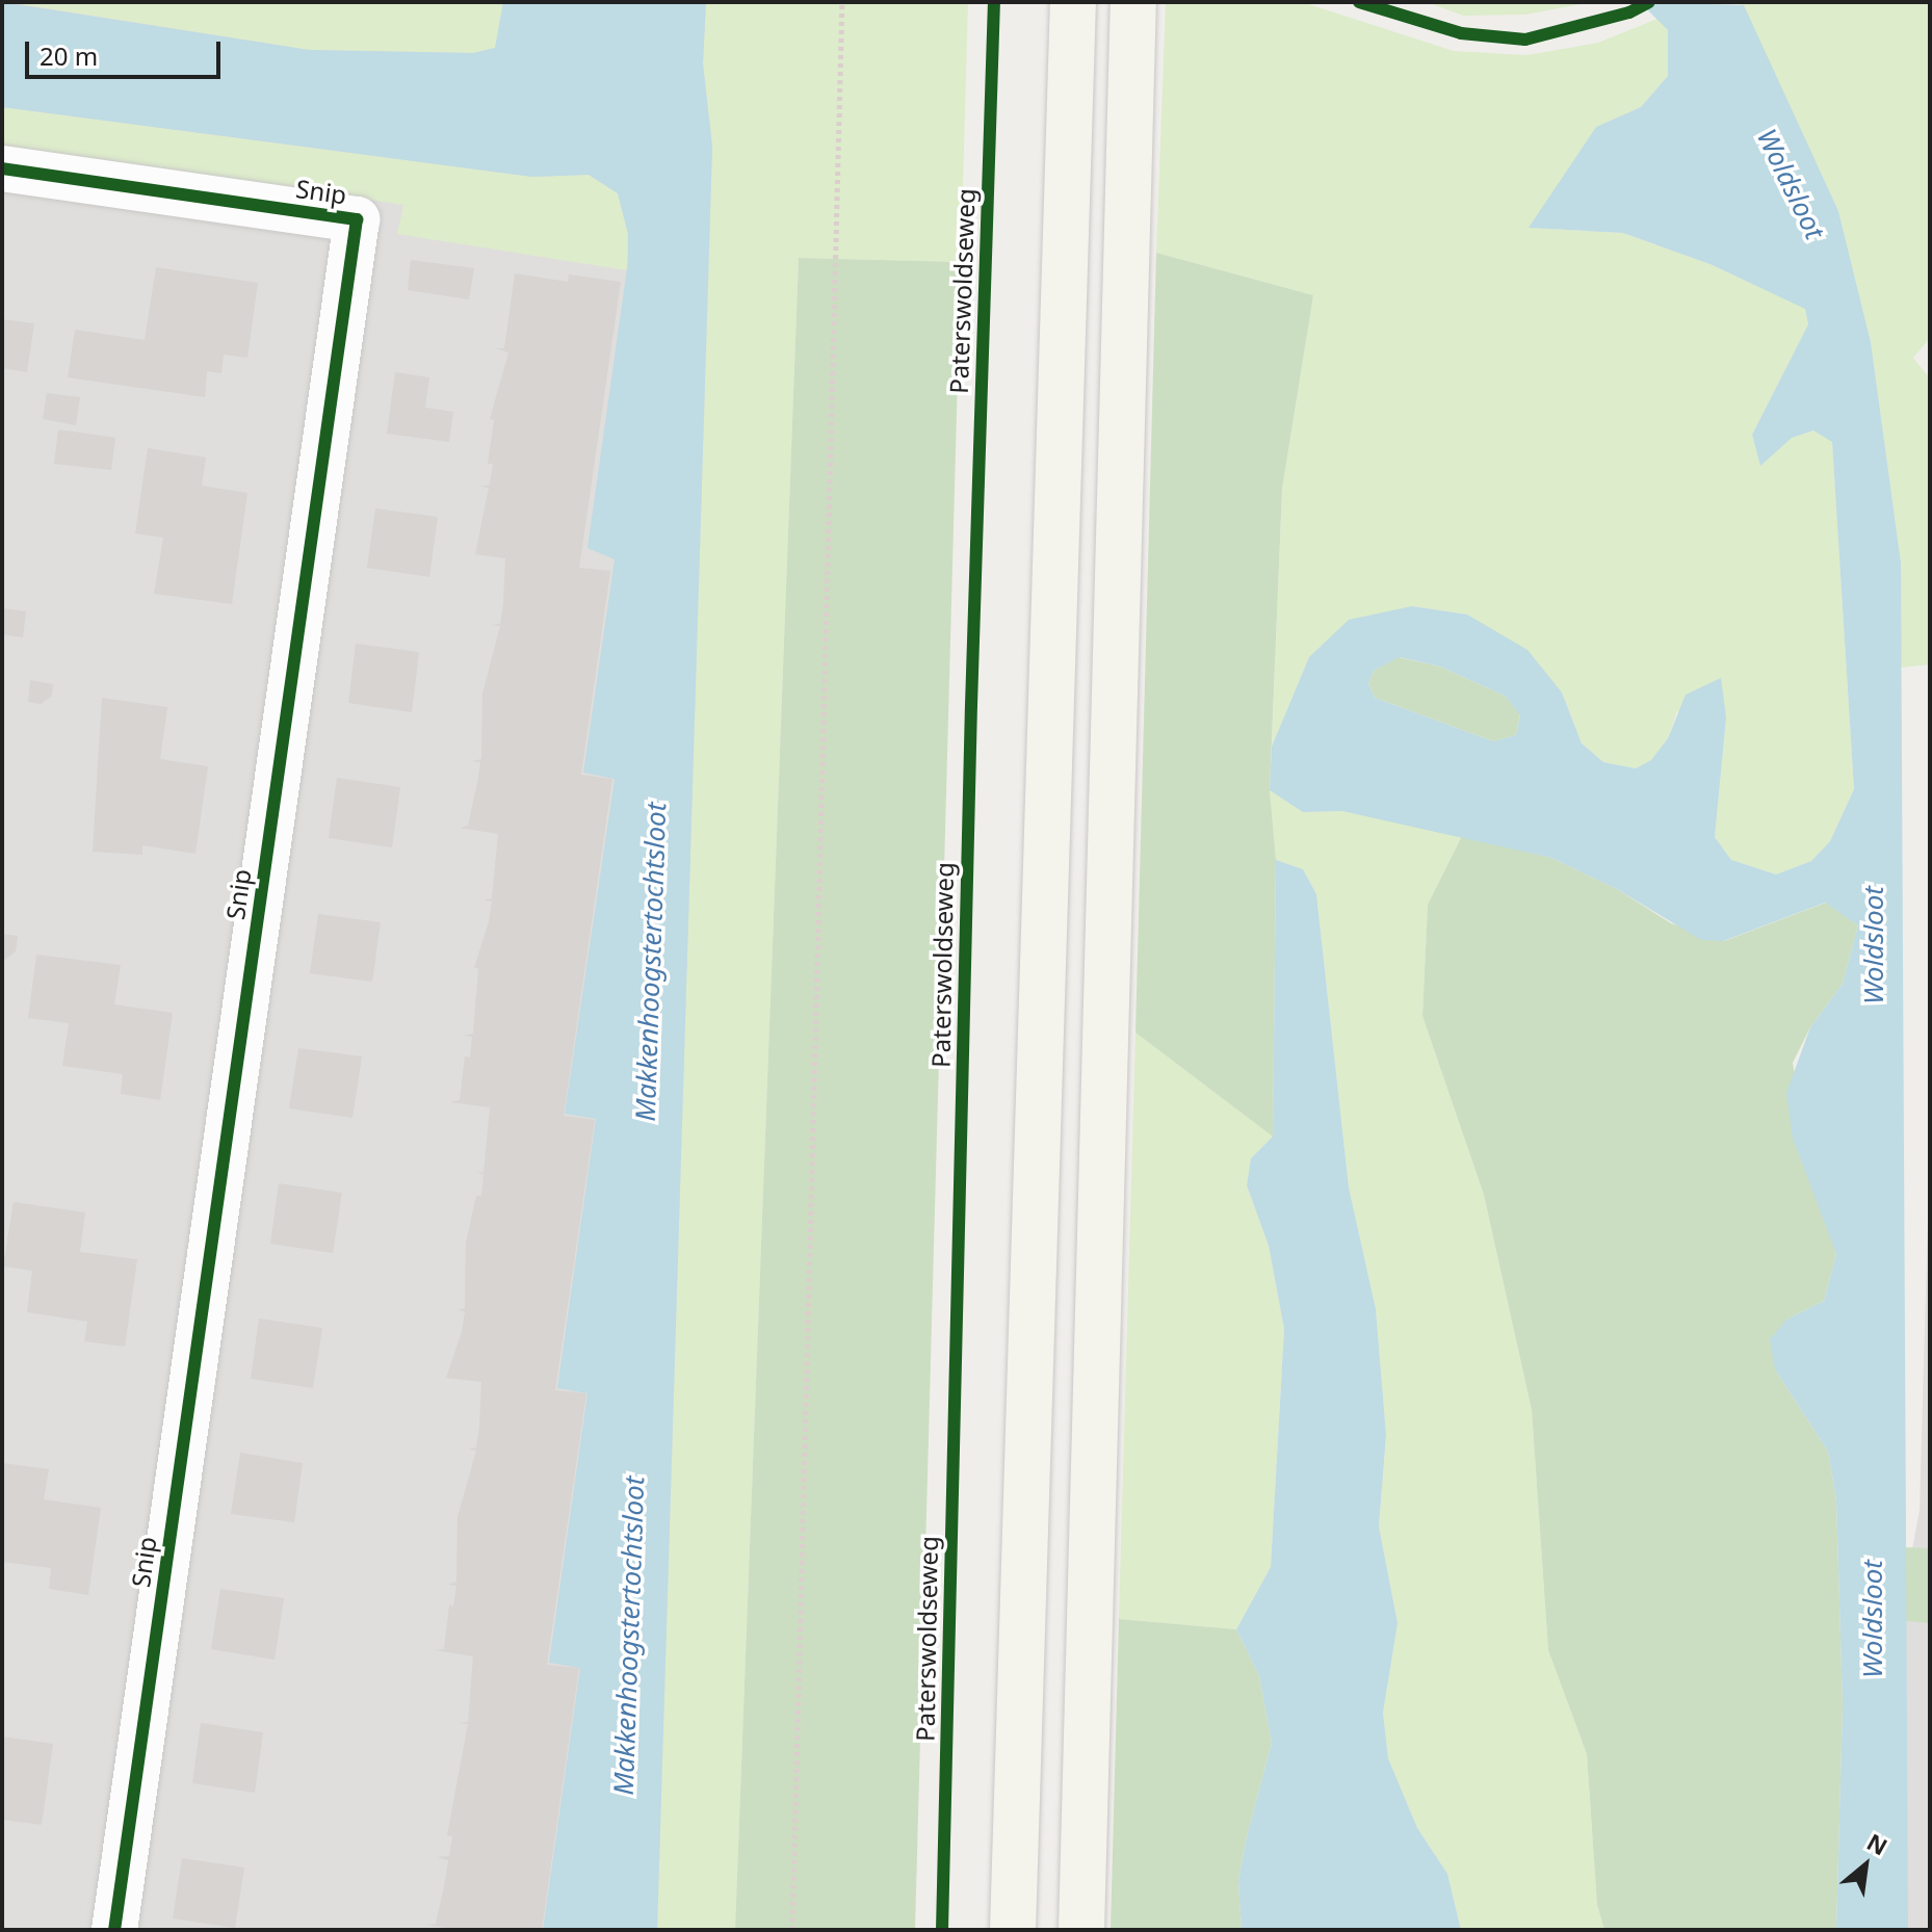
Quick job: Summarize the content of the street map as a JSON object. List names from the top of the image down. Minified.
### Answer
{"streets":{"street":["Snip"],"cycle path":["Paterswoldseweg"]},"water":["Woldsloot","Makkenhoogstertochtsloot"],"scale_bar":"20 m","north":"top right"}
